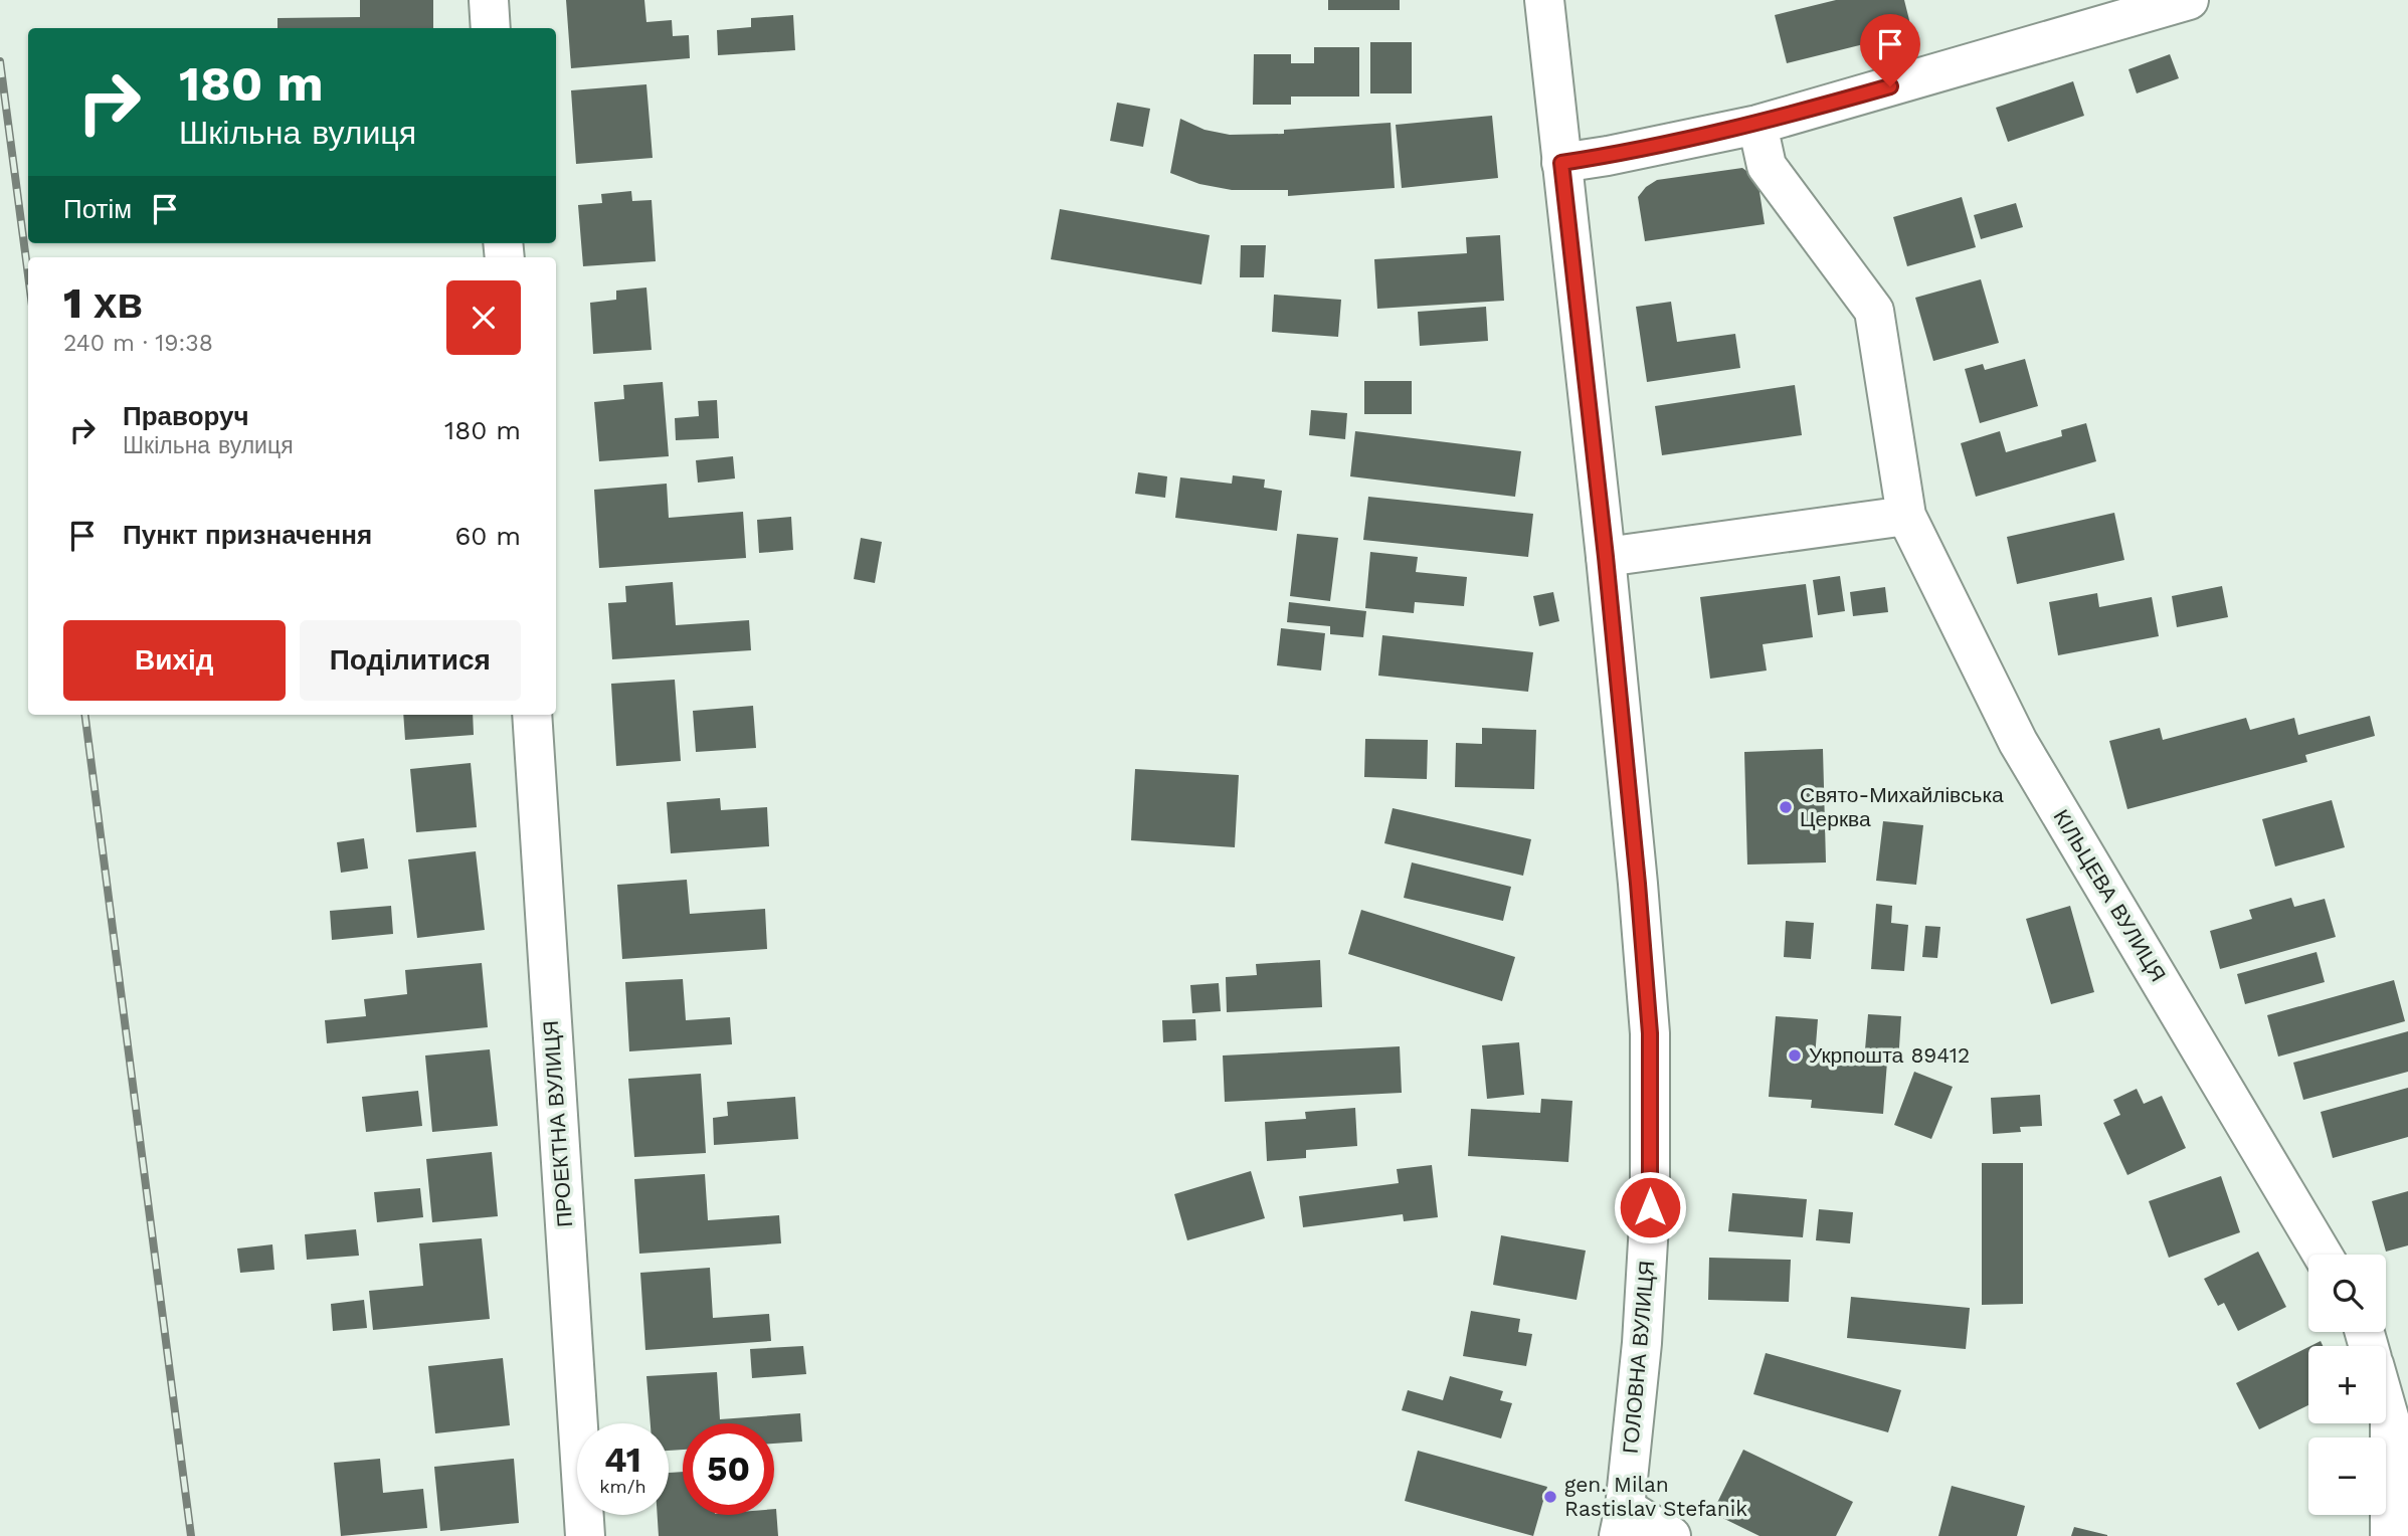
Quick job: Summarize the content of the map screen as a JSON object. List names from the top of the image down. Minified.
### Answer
{"streets":{"street":["КІЛЬЦЕВА ВУЛИЦЯ","ПРОЕКТНА ВУЛИЦЯ","ГОЛОВНА ВУЛИЦЯ"]},"places":["Свято-Михайлівська Церква","Укрпошта 89412","gen. Milan Rastislav Stefanik"],"page":{"turn":["180 m","Шкільна вулиця"],"then":"Потім","heading":["1 хв","240 m · 19:38"],"list":[{"name":"Праворуч","note":"Шкільна вулиця","value":"180 m"},{"name":"Пункт призначення","value":"60 m"}],"buttons":["Вихід","Поділитися"],"map_buttons":["+","−"],"speed":"41 km/h","limit":"50"}}
